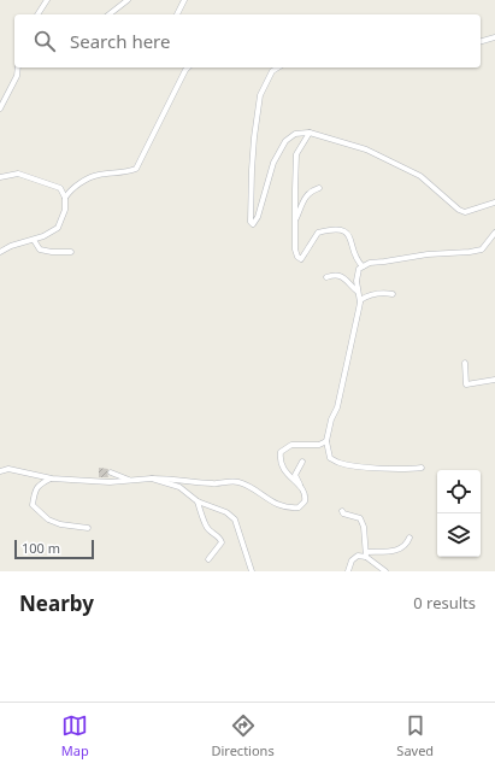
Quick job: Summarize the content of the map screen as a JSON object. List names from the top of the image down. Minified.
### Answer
{"scale_bar":"100 m","page":{"search":"Search here","scale":"100 m","heading":["Nearby","0 results"],"nav":["Map","Directions","Saved"]}}
